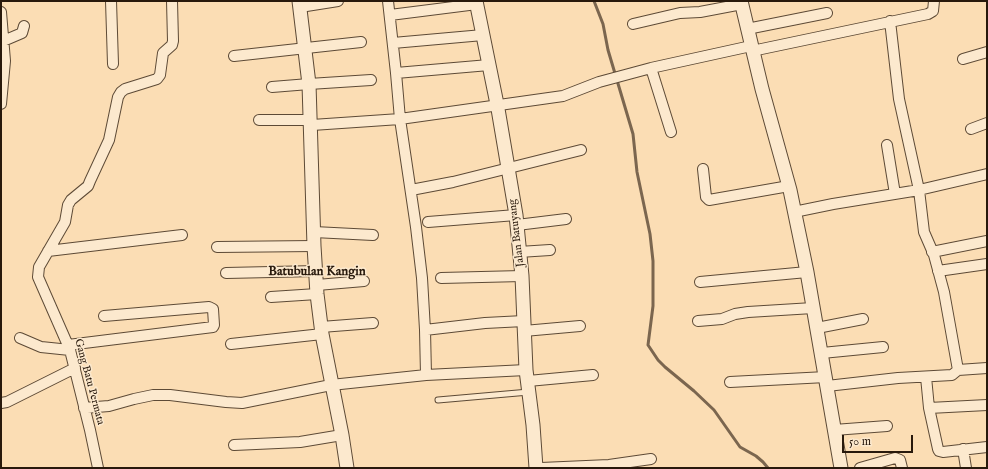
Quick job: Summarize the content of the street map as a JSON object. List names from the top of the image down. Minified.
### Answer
{"streets":{"street":["Jalan Batuyang","Gang Batu Permata"]},"districts":["Batubulan Kangin"],"scale_bar":"50 m"}
